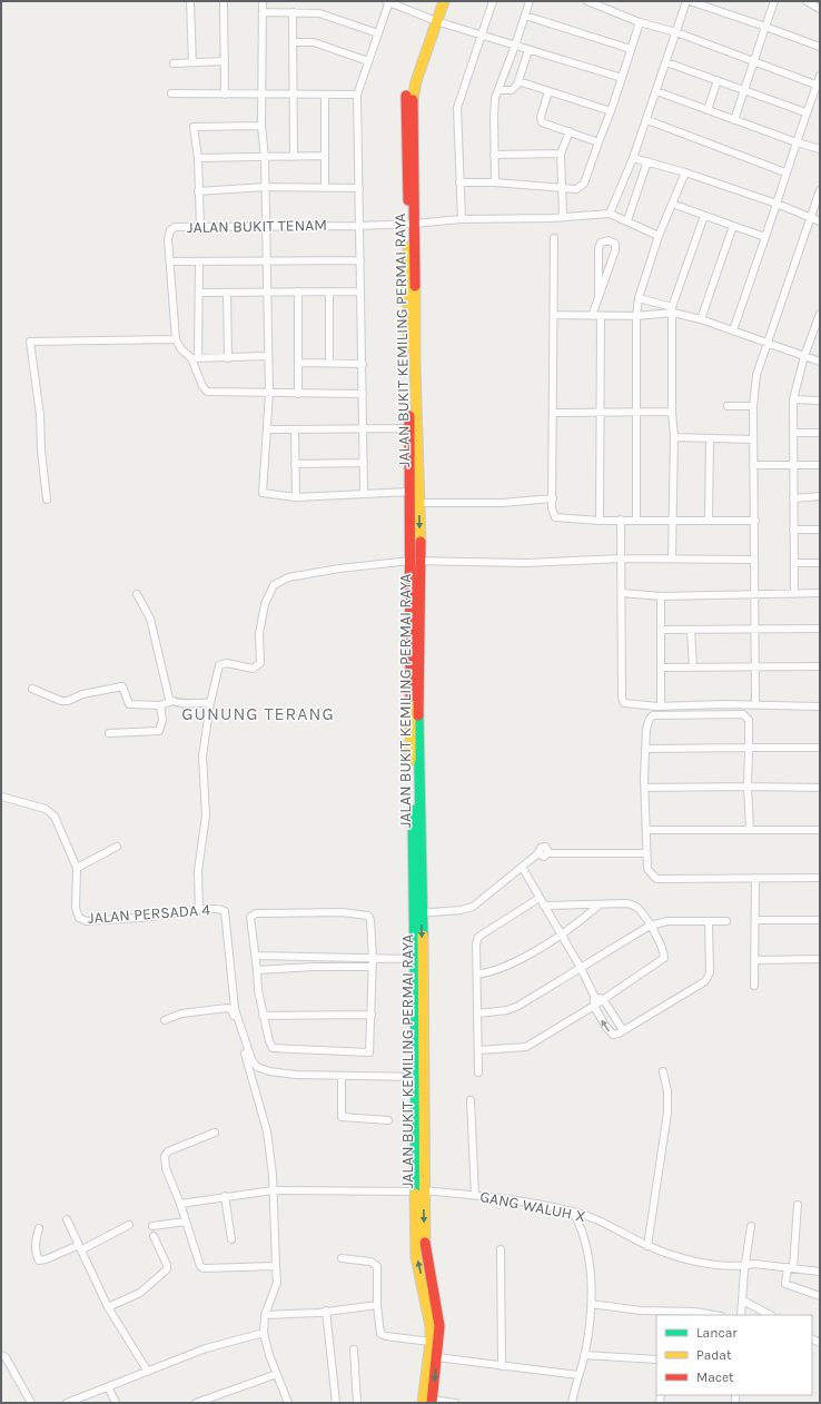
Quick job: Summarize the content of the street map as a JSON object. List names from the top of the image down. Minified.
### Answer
{"streets":{"street":["JALAN BUKIT TENAM","JALAN BUKIT KEMILING PERMAI RAYA","JALAN PERSADA 4","GANG WALUH X"]},"crossings":[["JALAN BUKIT TENAM","JALAN BUKIT KEMILING PERMAI RAYA"],["JALAN BUKIT KEMILING PERMAI RAYA","JALAN PERSADA 4"],["JALAN BUKIT KEMILING PERMAI RAYA","GANG WALUH X"]],"districts":["GUNUNG TERANG"],"legend":["Lancar","Padat","Macet"]}
